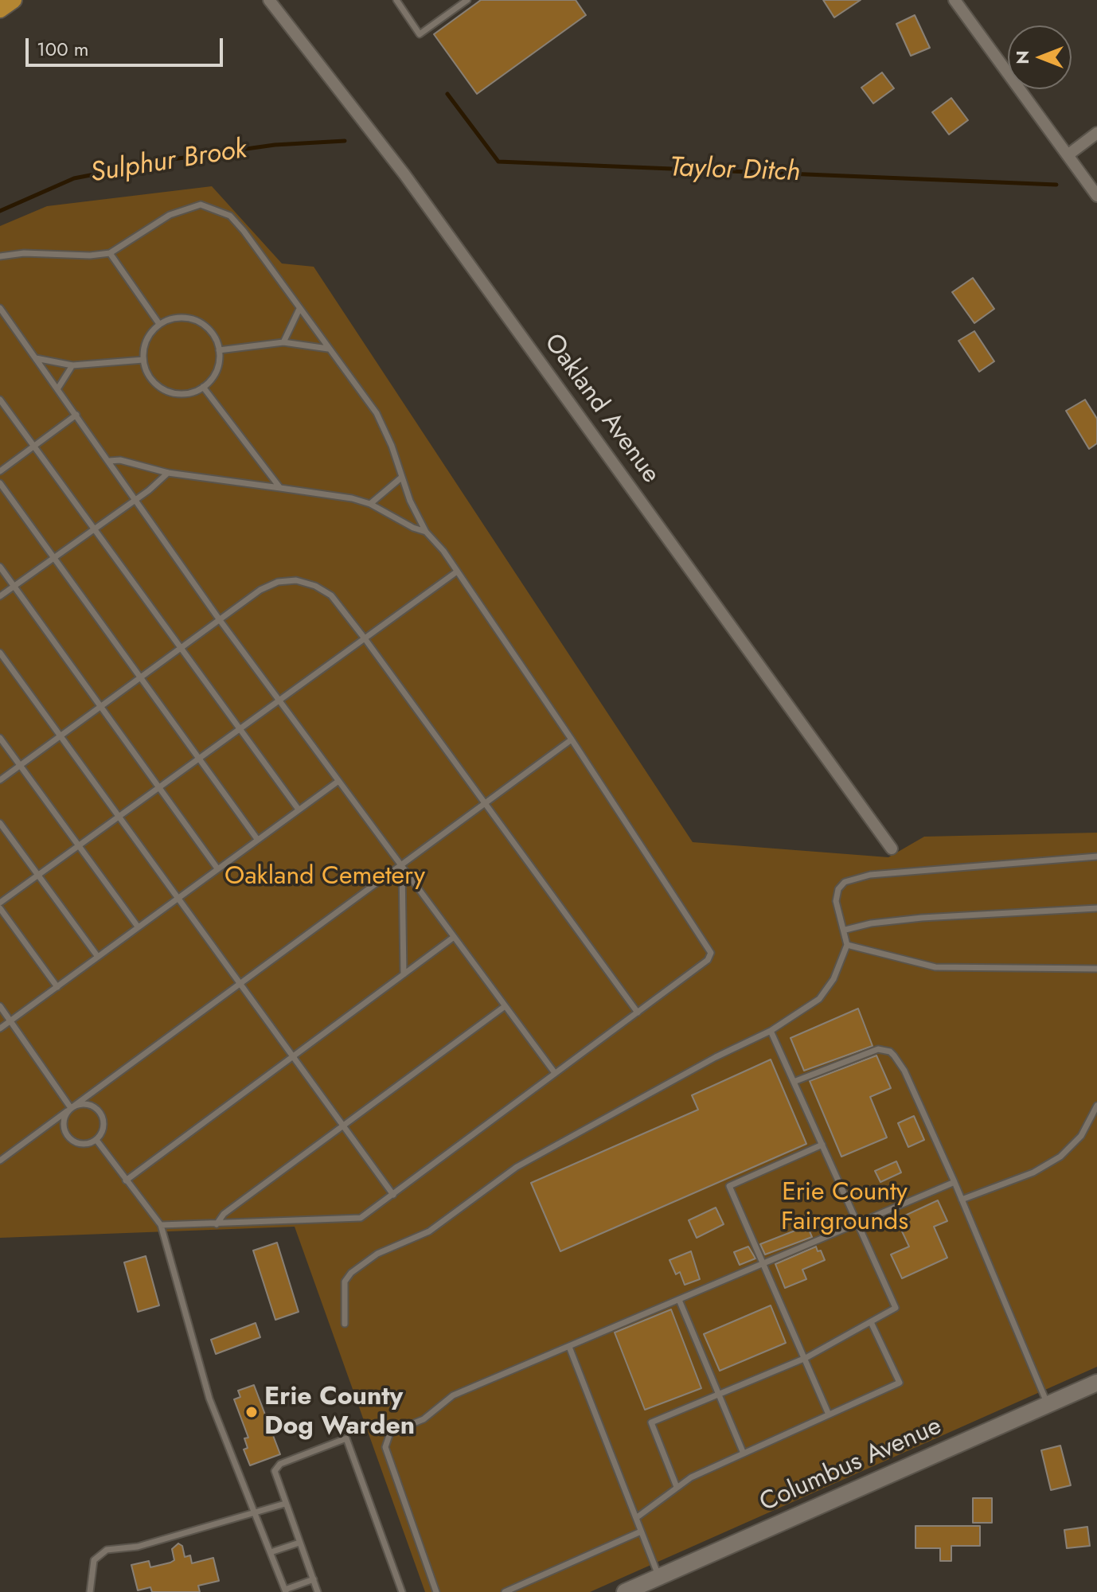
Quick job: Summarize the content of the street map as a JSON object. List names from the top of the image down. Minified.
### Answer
{"streets":{"main road":["Columbus Avenue"],"street":["Oakland Avenue"]},"water":["Sulphur Brook","Taylor Ditch"],"parks":["Oakland Cemetery","Erie County Fairgrounds"],"places":["Erie County Dog Warden"],"scale_bar":"100 m","north":"left"}
